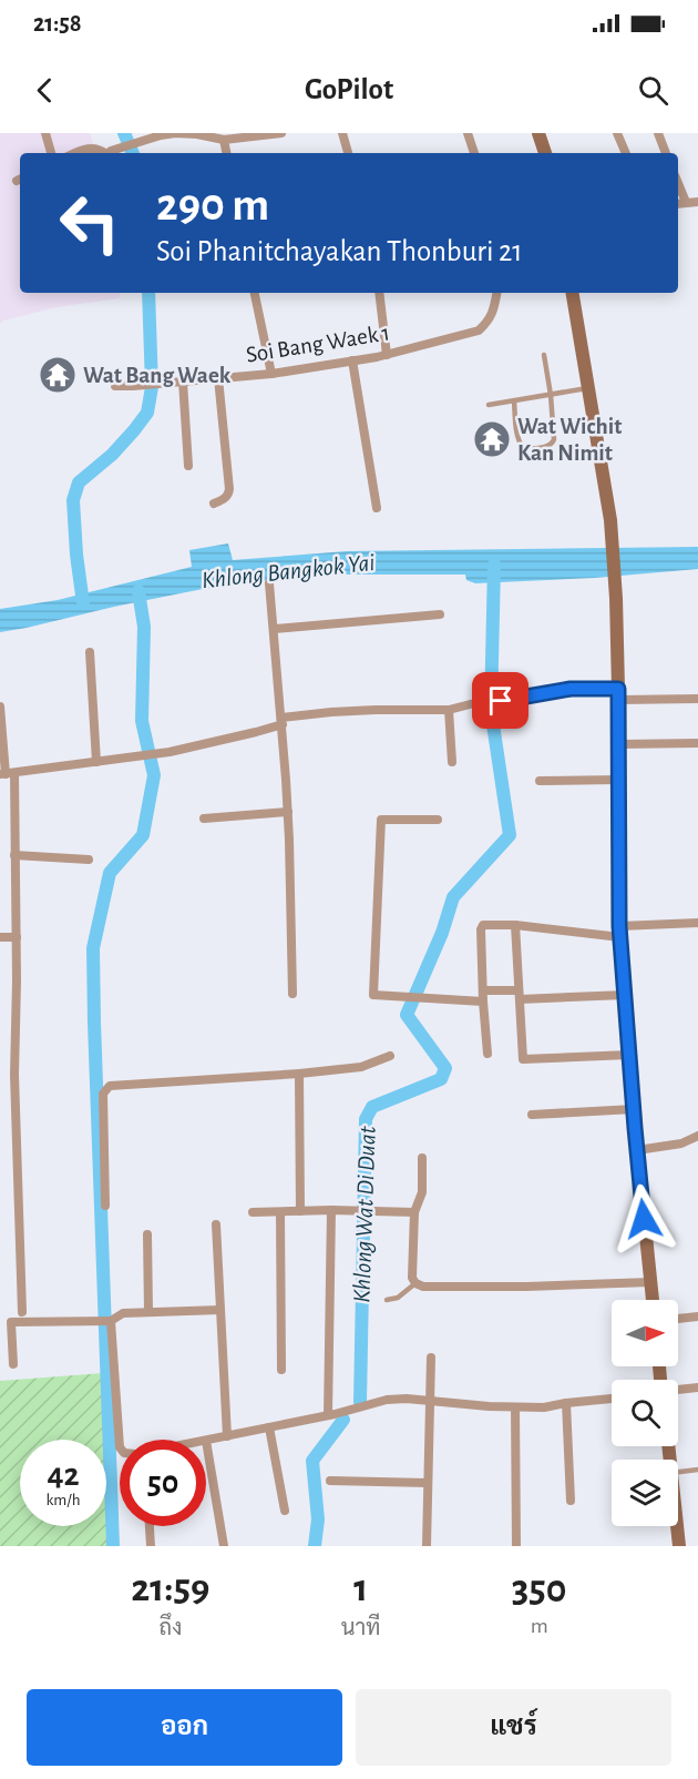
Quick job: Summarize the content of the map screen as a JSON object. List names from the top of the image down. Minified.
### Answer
{"streets":{"street":["Soi Bang Waek 1"]},"water":["Khlong Bangkok Yai","Khlong Wat Di Duat"],"places":{"temple":["Wat Bang Waek","Wat Wichit Kan Nimit"]},"north":"right","page":{"status":"21:58","header":"GoPilot","turn":["290 m","Soi Phanitchayakan Thonburi 21"],"speed":"42 km/h","limit":"50","eta":["21:59","ถึง","1","นาที","350","m"],"buttons":["ออก","แชร์"]}}
